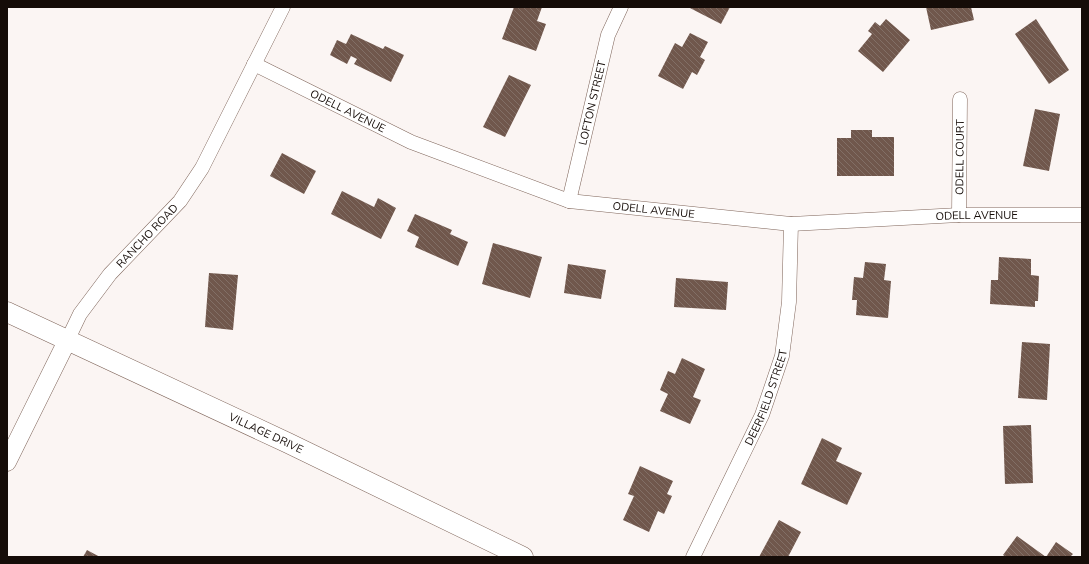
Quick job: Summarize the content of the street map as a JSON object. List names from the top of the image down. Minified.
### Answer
{"streets":{"main road":["VILLAGE DRIVE"],"street":["LOFTON STREET","ODELL AVENUE","ODELL COURT","RANCHO ROAD","DEERFIELD STREET"]},"crossings":[["LOFTON STREET","ODELL AVENUE"],["ODELL AVENUE","ODELL COURT"],["ODELL AVENUE","RANCHO ROAD"],["ODELL AVENUE","DEERFIELD STREET"],["RANCHO ROAD","VILLAGE DRIVE"]]}
